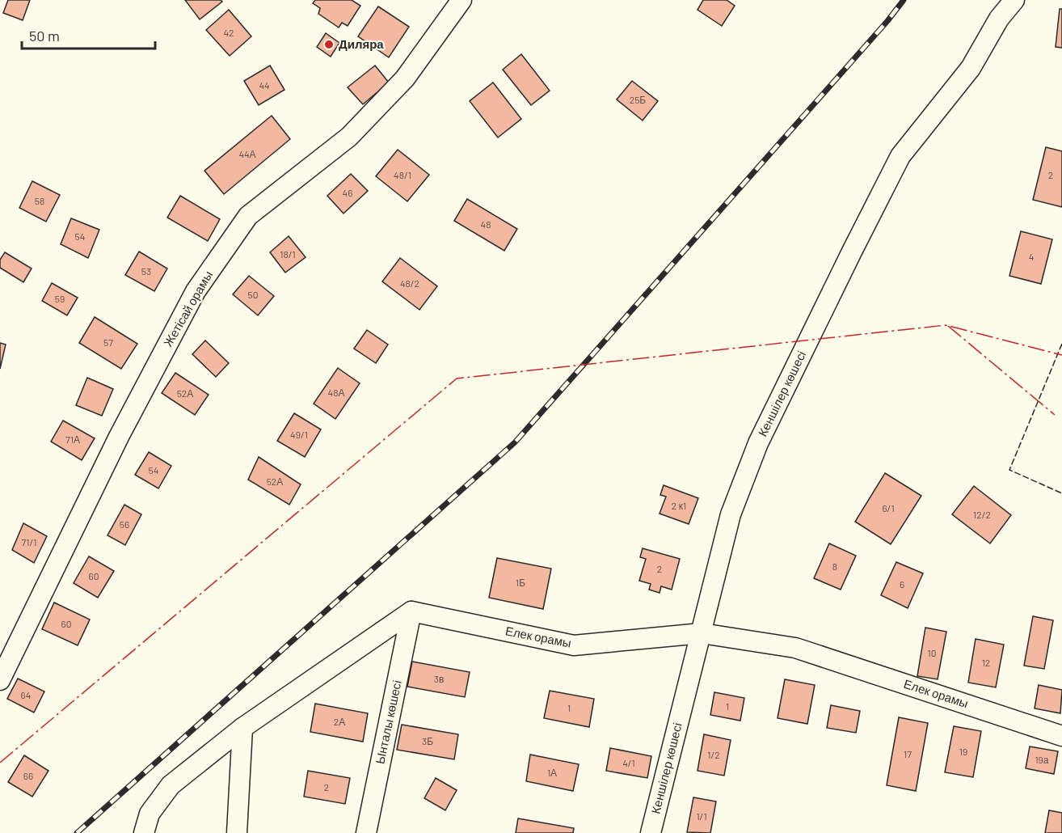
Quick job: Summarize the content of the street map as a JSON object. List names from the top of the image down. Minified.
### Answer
{"streets":{"street":["Жетісай орамы","Кеншілер көшесі","Елек орамы","Ынталы көшесі"]},"crossings":[["Кеншілер көшесі","Елек орамы"],["Елек орамы","Ынталы көшесі"]],"places":["Диляра"],"house_numbers":["42","44","25Б","44А","48/1","2","46","58","48","54","18/1","4","53","48/2","50","59","57","48А","52А","49/1","71А","54","52А","2 к1","6/1","12/2","56","71/1","8","2","60","1Б","6","60","10","12","3в","64","1","1","2А","3Б","19","17","1/2","19а","4/1","1А","66","2","1/1"],"scale_bar":"50 m"}
